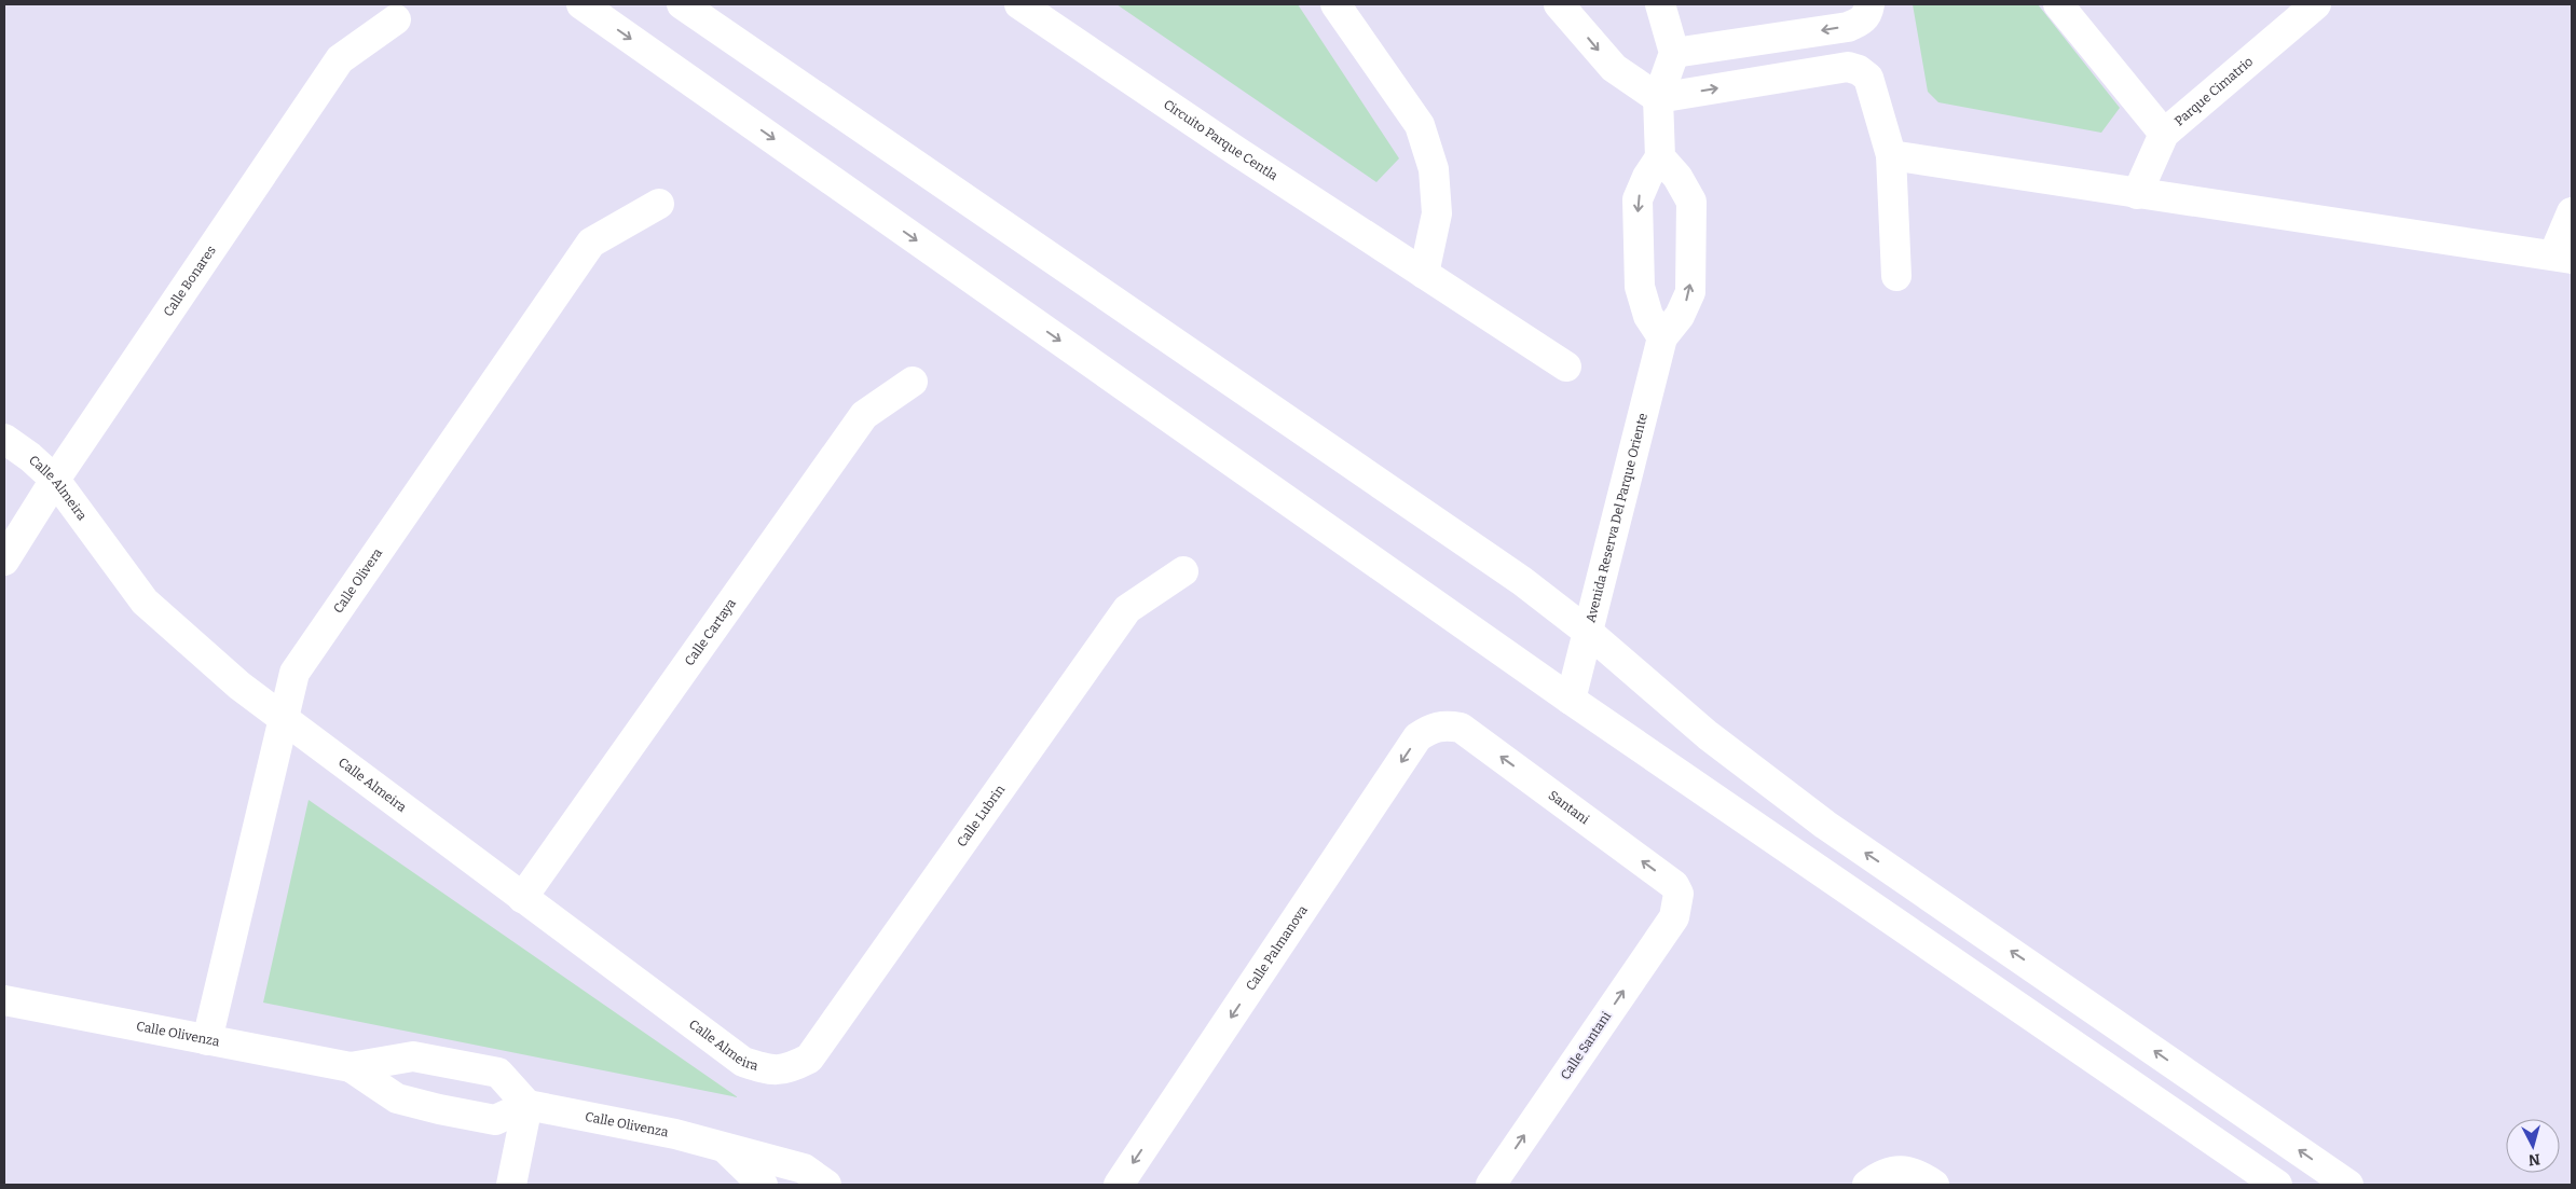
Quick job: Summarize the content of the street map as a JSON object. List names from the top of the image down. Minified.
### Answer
{"streets":{"street":["Parque Cimatrio","Circuito Parque Centla","Calle Bonares","Calle Almeira","Avenida Reserva Del Parque Oriente","Calle Olivera","Calle Cartaya","Santani","Calle Lubrin","Calle Palmanova","Calle Olivenza","Calle Santani"]},"crossings":[["Calle Bonares","Calle Almeira"],["Calle Almeira","Calle Olivera"],["Calle Almeira","Calle Cartaya"],["Calle Almeira","Calle Lubrin"],["Calle Olivera","Calle Olivenza"],["Santani","Calle Palmanova"],["Santani","Calle Santani"]],"one_way":["Calle Palmanova","Calle Santani"],"north":"bottom"}
